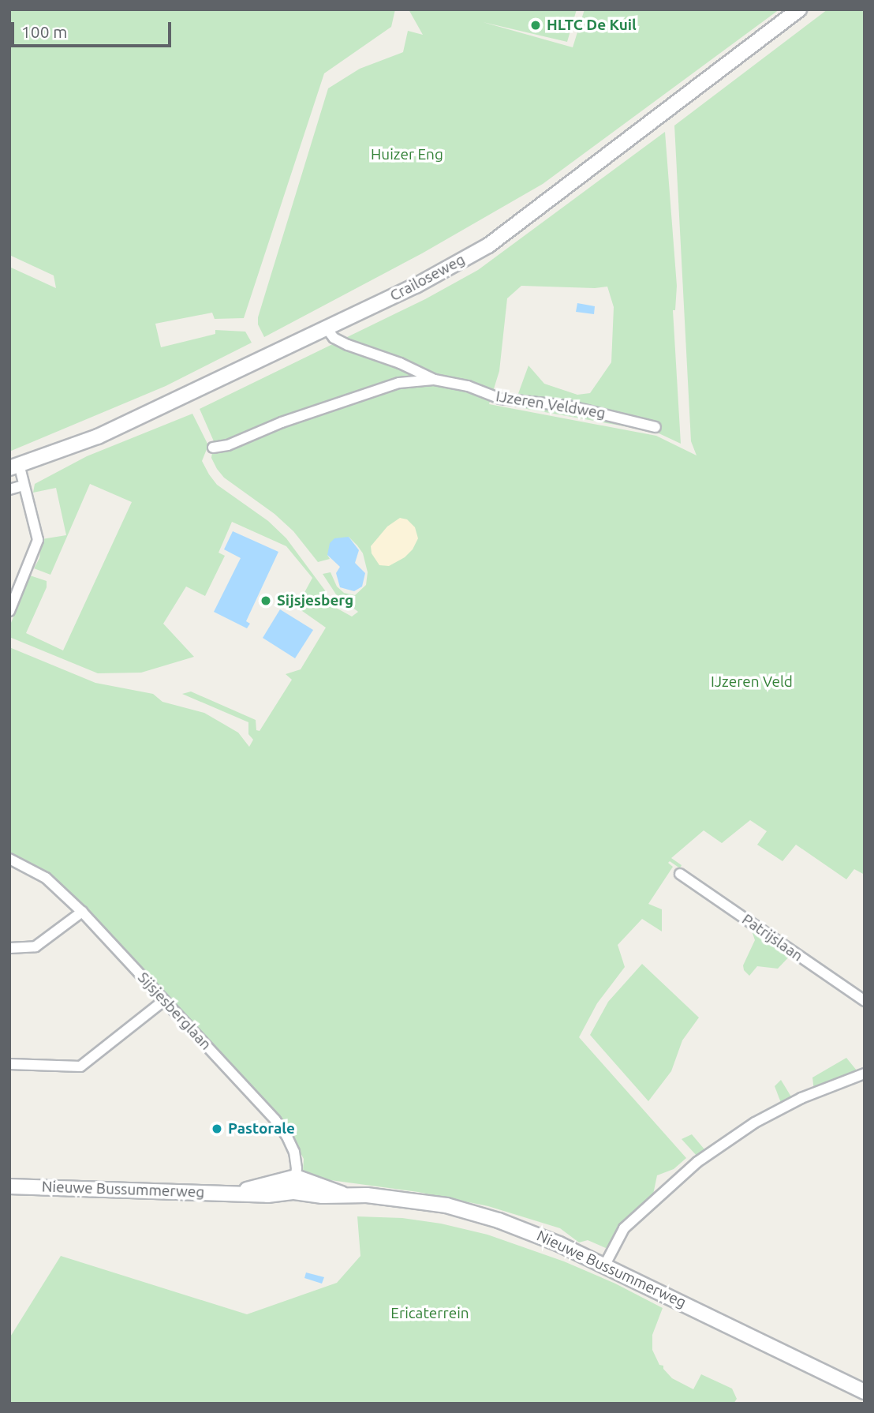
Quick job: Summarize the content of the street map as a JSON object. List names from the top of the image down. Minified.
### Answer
{"streets":{"main road":["Crailoseweg","Nieuwe Bussummerweg"],"street":["IJzeren Veldweg","Patrijslaan","Sijsjesberglaan"]},"crossings":[["Crailoseweg","IJzeren Veldweg"],["Sijsjesberglaan","Nieuwe Bussummerweg"]],"parks":["Huizer Eng","IJzeren Veld","Ericaterrein"],"places":["HLTC De Kuil","Sijsjesberg","Pastorale"],"scale_bar":"100 m"}
